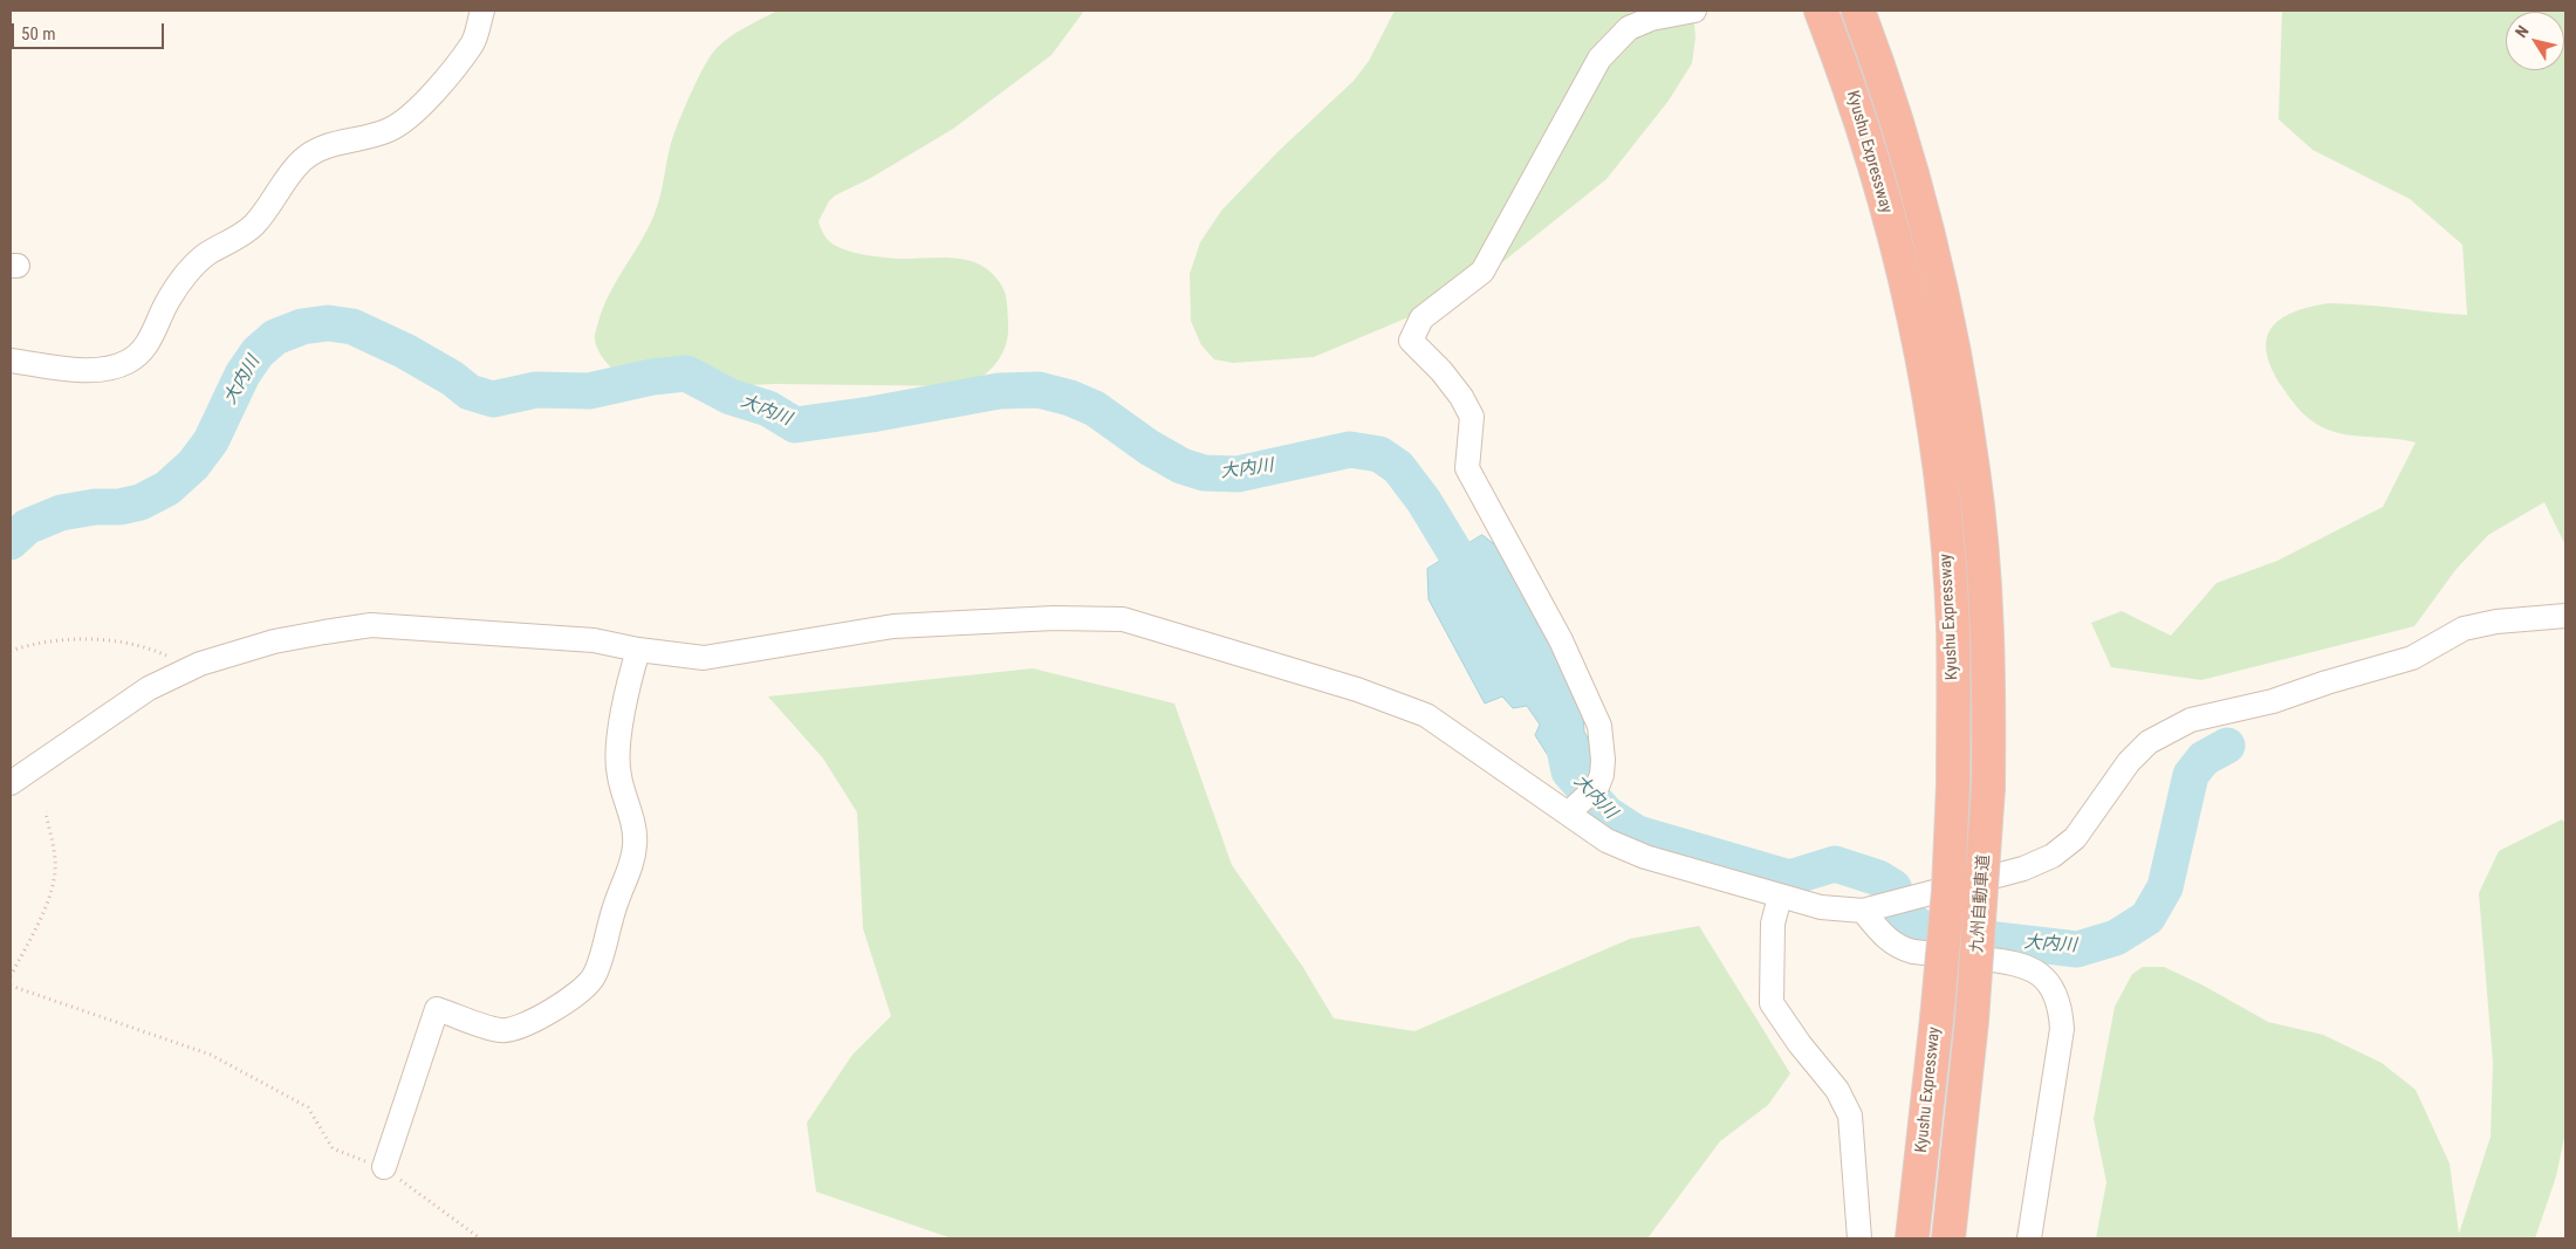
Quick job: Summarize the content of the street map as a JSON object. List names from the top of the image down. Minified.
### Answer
{"streets":{"highway":["Kyushu Expressway","九州自動車道"]},"crossings":[["Kyushu Expressway","九州自動車道"]],"water":["大内川"],"scale_bar":"50 m","north":"top left"}
